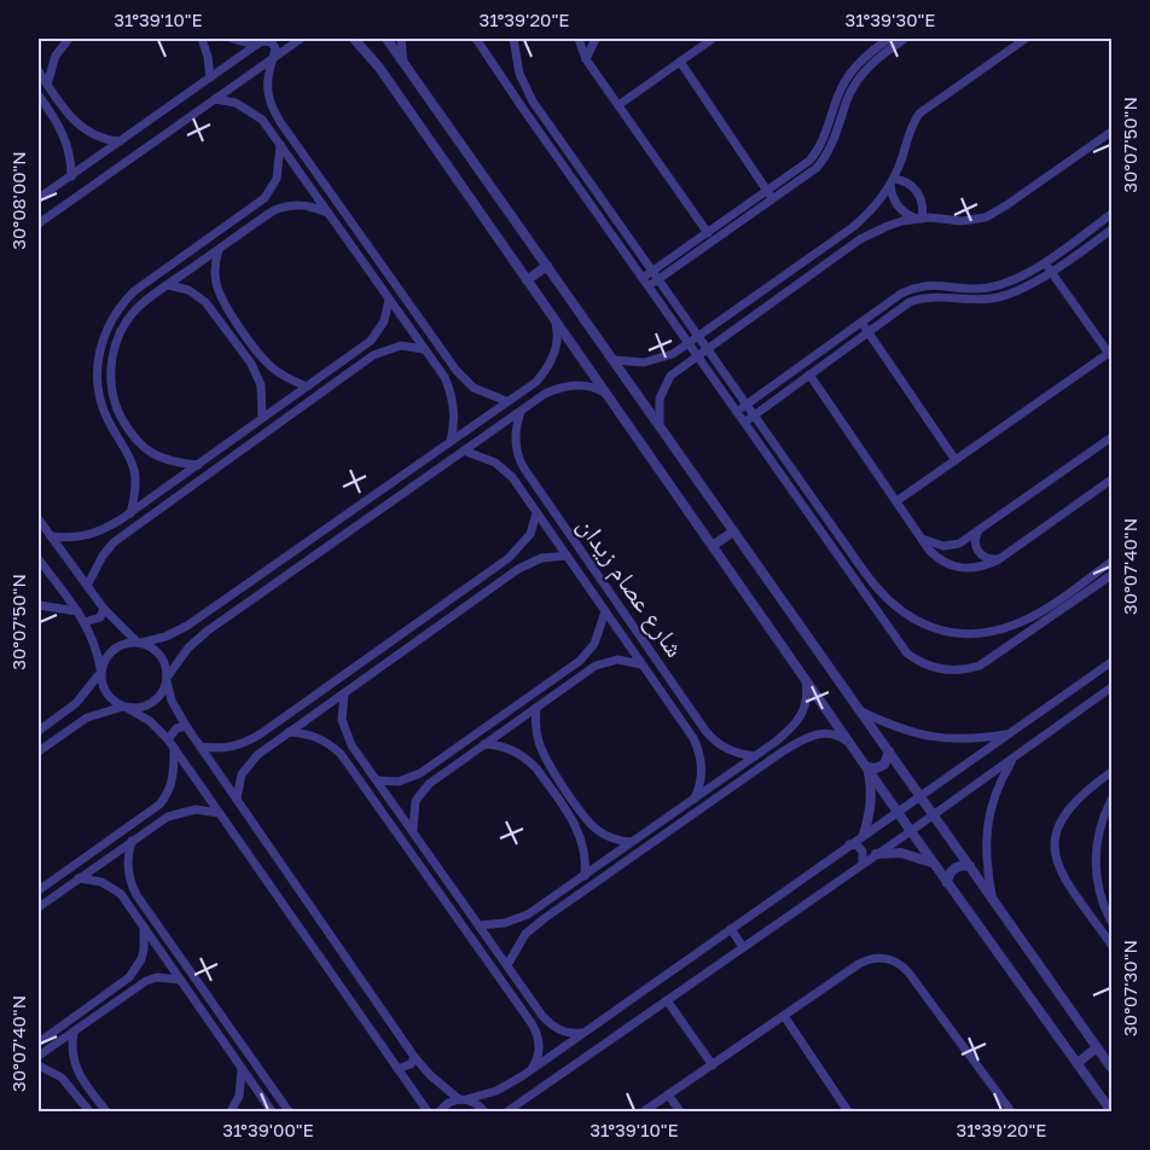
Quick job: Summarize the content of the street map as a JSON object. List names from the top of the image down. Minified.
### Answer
{"streets":{"street":["شارع عصام زيدان"]},"coordinates":["31°39'10\"E","31°39'20\"E","31°39'30\"E","30°07'50\"N","30°08'00\"N","30°07'40\"N","30°07'30\"N","31°39'00\"E"]}
